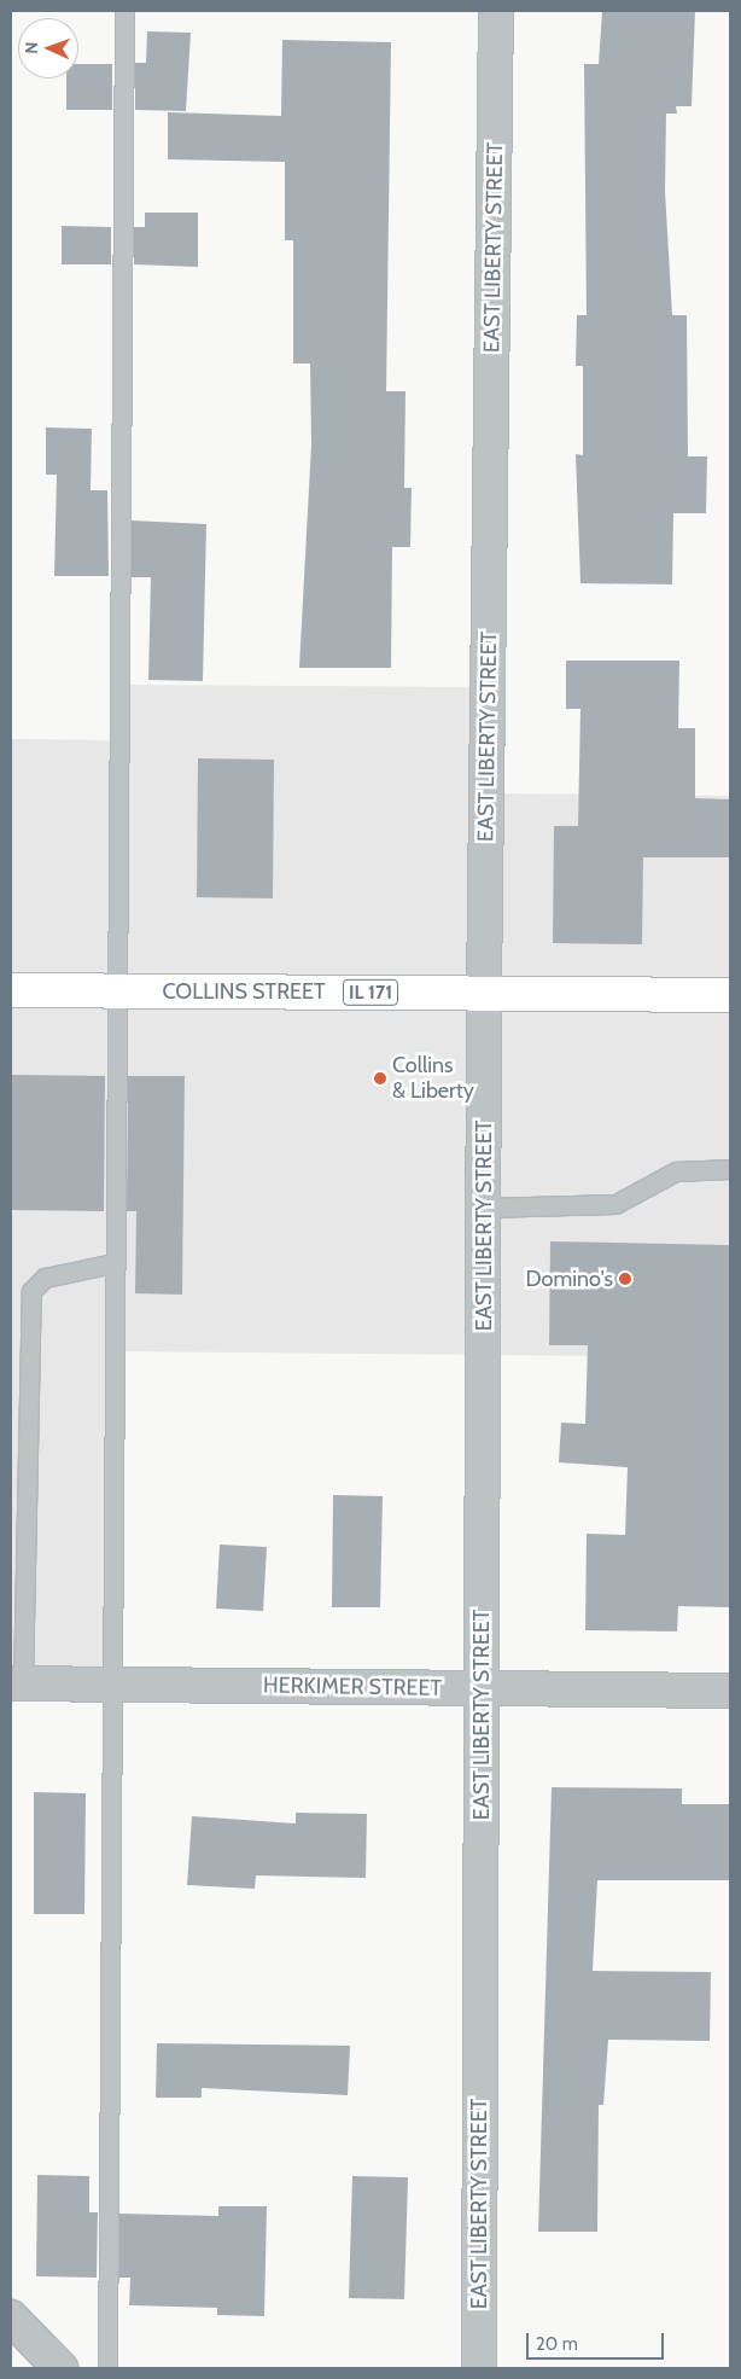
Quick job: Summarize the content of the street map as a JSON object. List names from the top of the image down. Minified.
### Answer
{"streets":{"main road":["COLLINS STREET","IL 171"],"street":["EAST LIBERTY STREET","HERKIMER STREET"]},"crossings":[["EAST LIBERTY STREET","COLLINS STREET"],["EAST LIBERTY STREET","HERKIMER STREET"]],"places":["Collins & Liberty","Domino's"],"scale_bar":"20 m","north":"left"}
